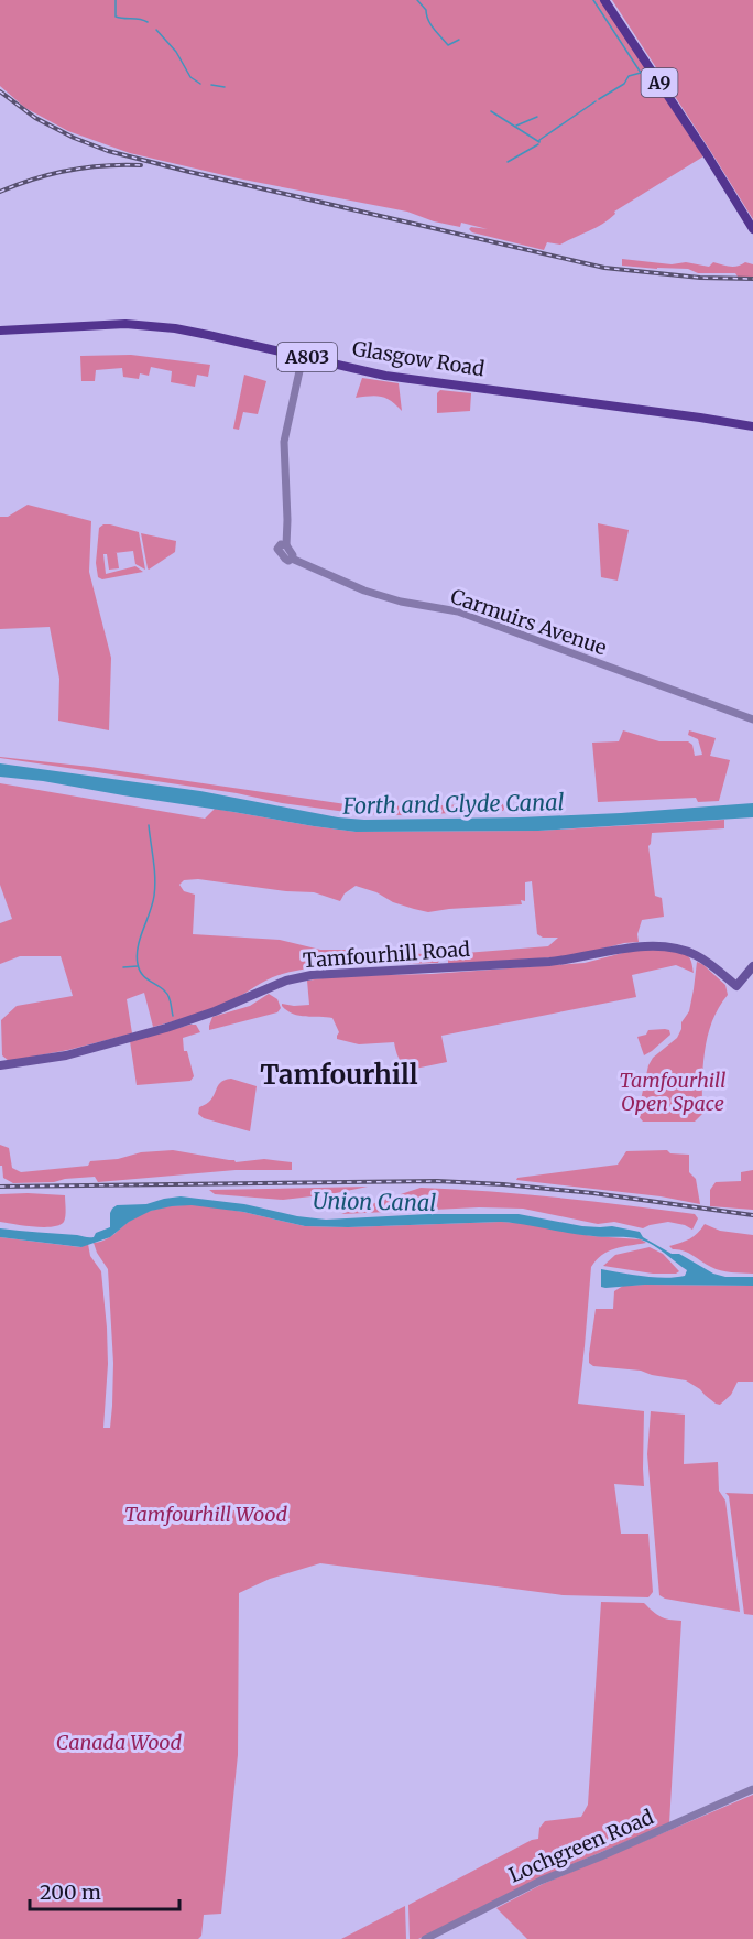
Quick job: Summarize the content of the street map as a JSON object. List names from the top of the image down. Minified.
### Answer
{"streets":{"main road":["A9","A803","Glasgow Road","Tamfourhill Road"],"street":["Carmuirs Avenue","Lochgreen Road"]},"crossings":[["Glasgow Road","Carmuirs Avenue"]],"districts":["Tamfourhill"],"water":["Forth and Clyde Canal","Union Canal"],"parks":["Tamfourhill Open Space","Tamfourhill Wood","Canada Wood"],"scale_bar":"200 m"}
